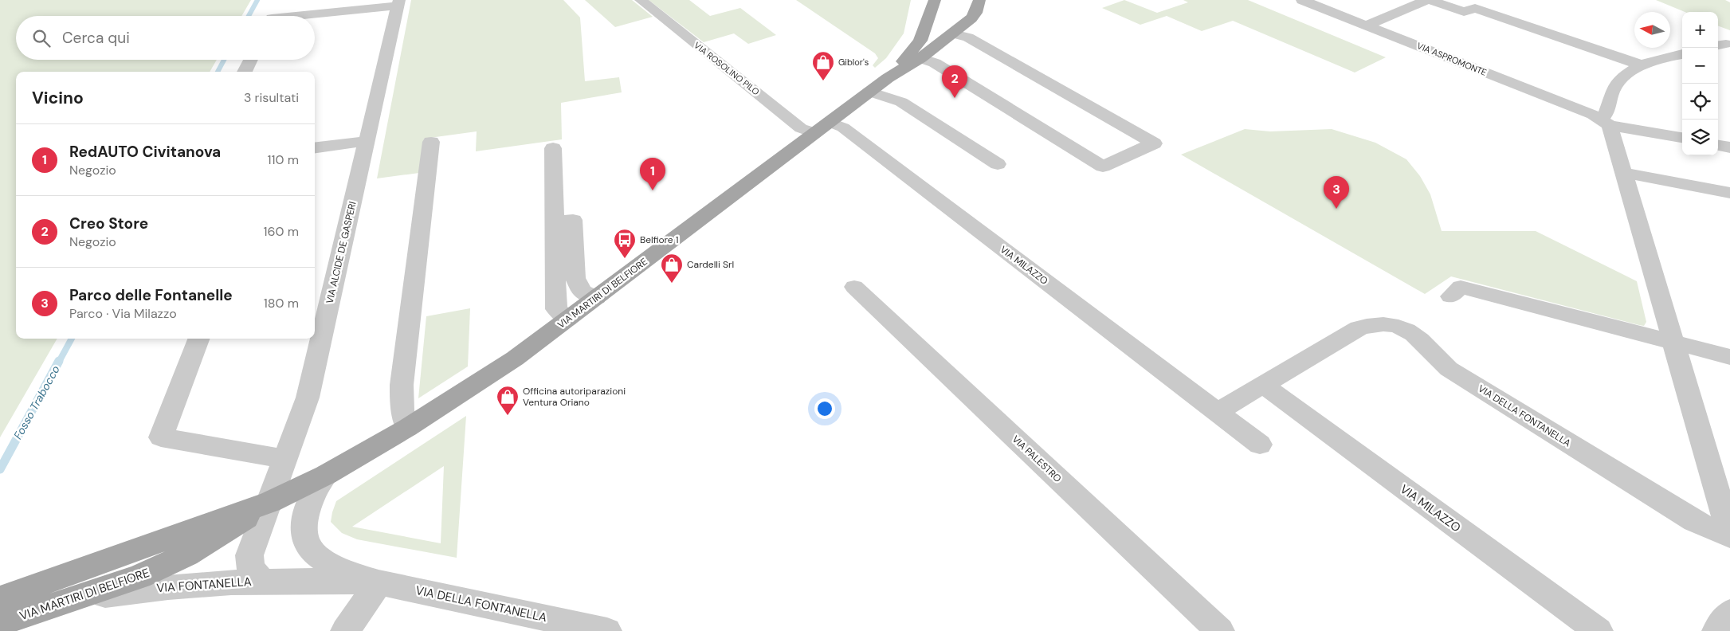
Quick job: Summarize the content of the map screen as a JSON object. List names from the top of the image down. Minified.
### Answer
{"streets":{"main road":["VIA MARTIRI DI BELFIORE"],"street":["VIA ASPROMONTE","VIA ROSOLINO PILO","VIA ALCIDE DE GASPERI","VIA MILAZZO","VIA DELLA FONTANELLA","VIA PALESTRO","VIA FONTANELLA"]},"crossings":[["VIA ASPROMONTE","VIA DELLA FONTANELLA"],["VIA ROSOLINO PILO","VIA MILAZZO"],["VIA ROSOLINO PILO","VIA MARTIRI DI BELFIORE"],["VIA ALCIDE DE GASPERI","VIA MARTIRI DI BELFIORE"],["VIA ALCIDE DE GASPERI","VIA FONTANELLA"],["VIA MILAZZO","VIA MARTIRI DI BELFIORE"],["VIA MILAZZO","VIA DELLA FONTANELLA"],["VIA MARTIRI DI BELFIORE","VIA FONTANELLA"],["VIA DELLA FONTANELLA","VIA FONTANELLA"]],"water":["Fosso Trabocco"],"places":{"shop":["Giblor's","Cardelli Srl","Officina autoriparazioni Ventura Oriano"],"bus stop":["Belfiore 1"]},"north":"left","page":{"map_buttons":["+","−"],"search":"Cerca qui","pins":["2","1","3"],"heading":["Vicino","3 risultati"],"list":[{"mark":"1","name":"RedAUTO Civitanova","note":"Negozio","value":"110 m"},{"mark":"2","name":"Creo Store","note":"Negozio","value":"160 m"},{"mark":"3","name":"Parco delle Fontanelle","note":"Parco · Via Milazzo","value":"180 m"}]}}
